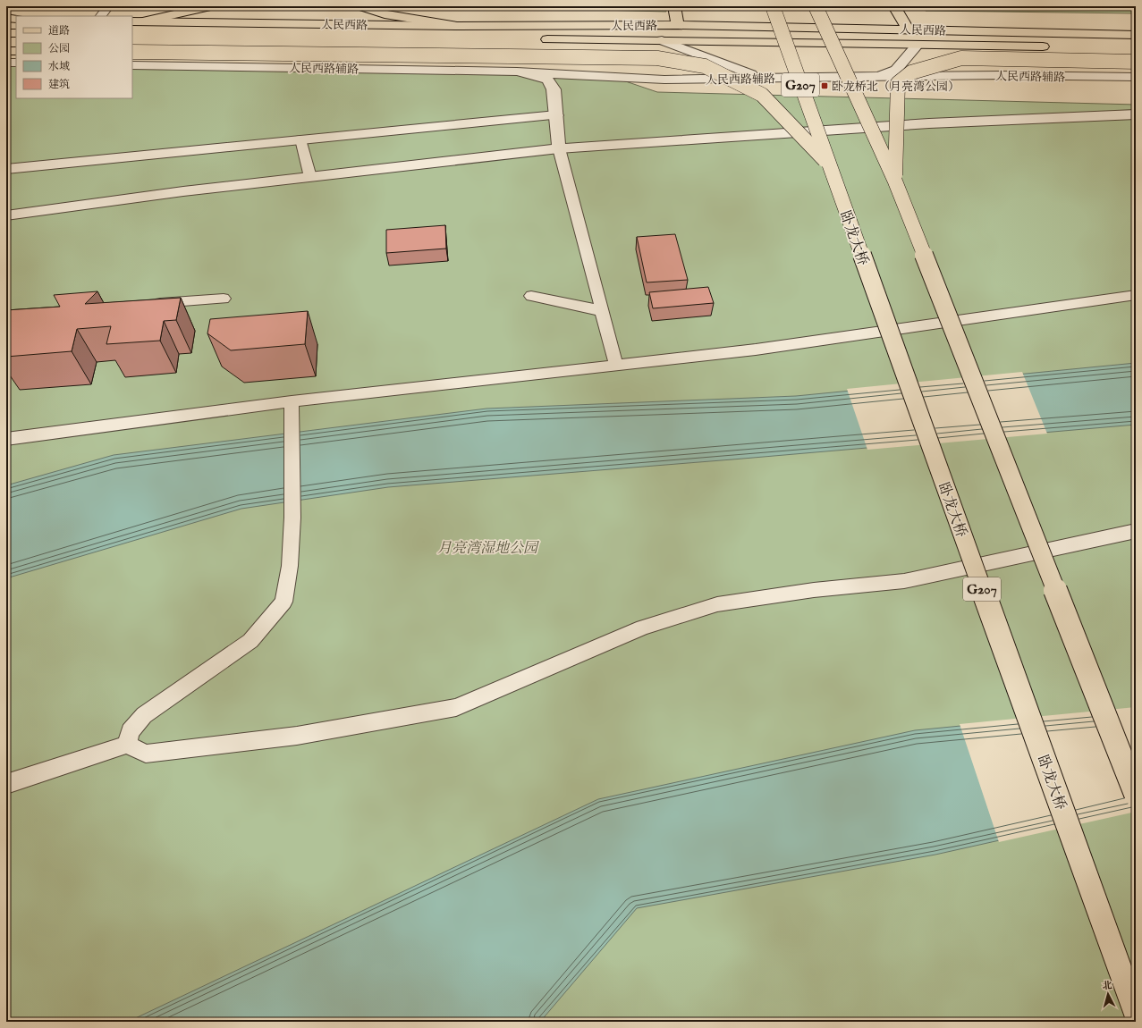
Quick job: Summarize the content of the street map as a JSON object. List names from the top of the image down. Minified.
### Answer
{"streets":{"main road":["人民西路","G207","卧龙大桥"],"street":["人民西路辅路"]},"parks":["月亮湾湿地公园"],"places":{"transit":["卧龙桥北（月亮湾公园）"]},"legend":["道路","公园","水域","建筑"],"north":"top"}
